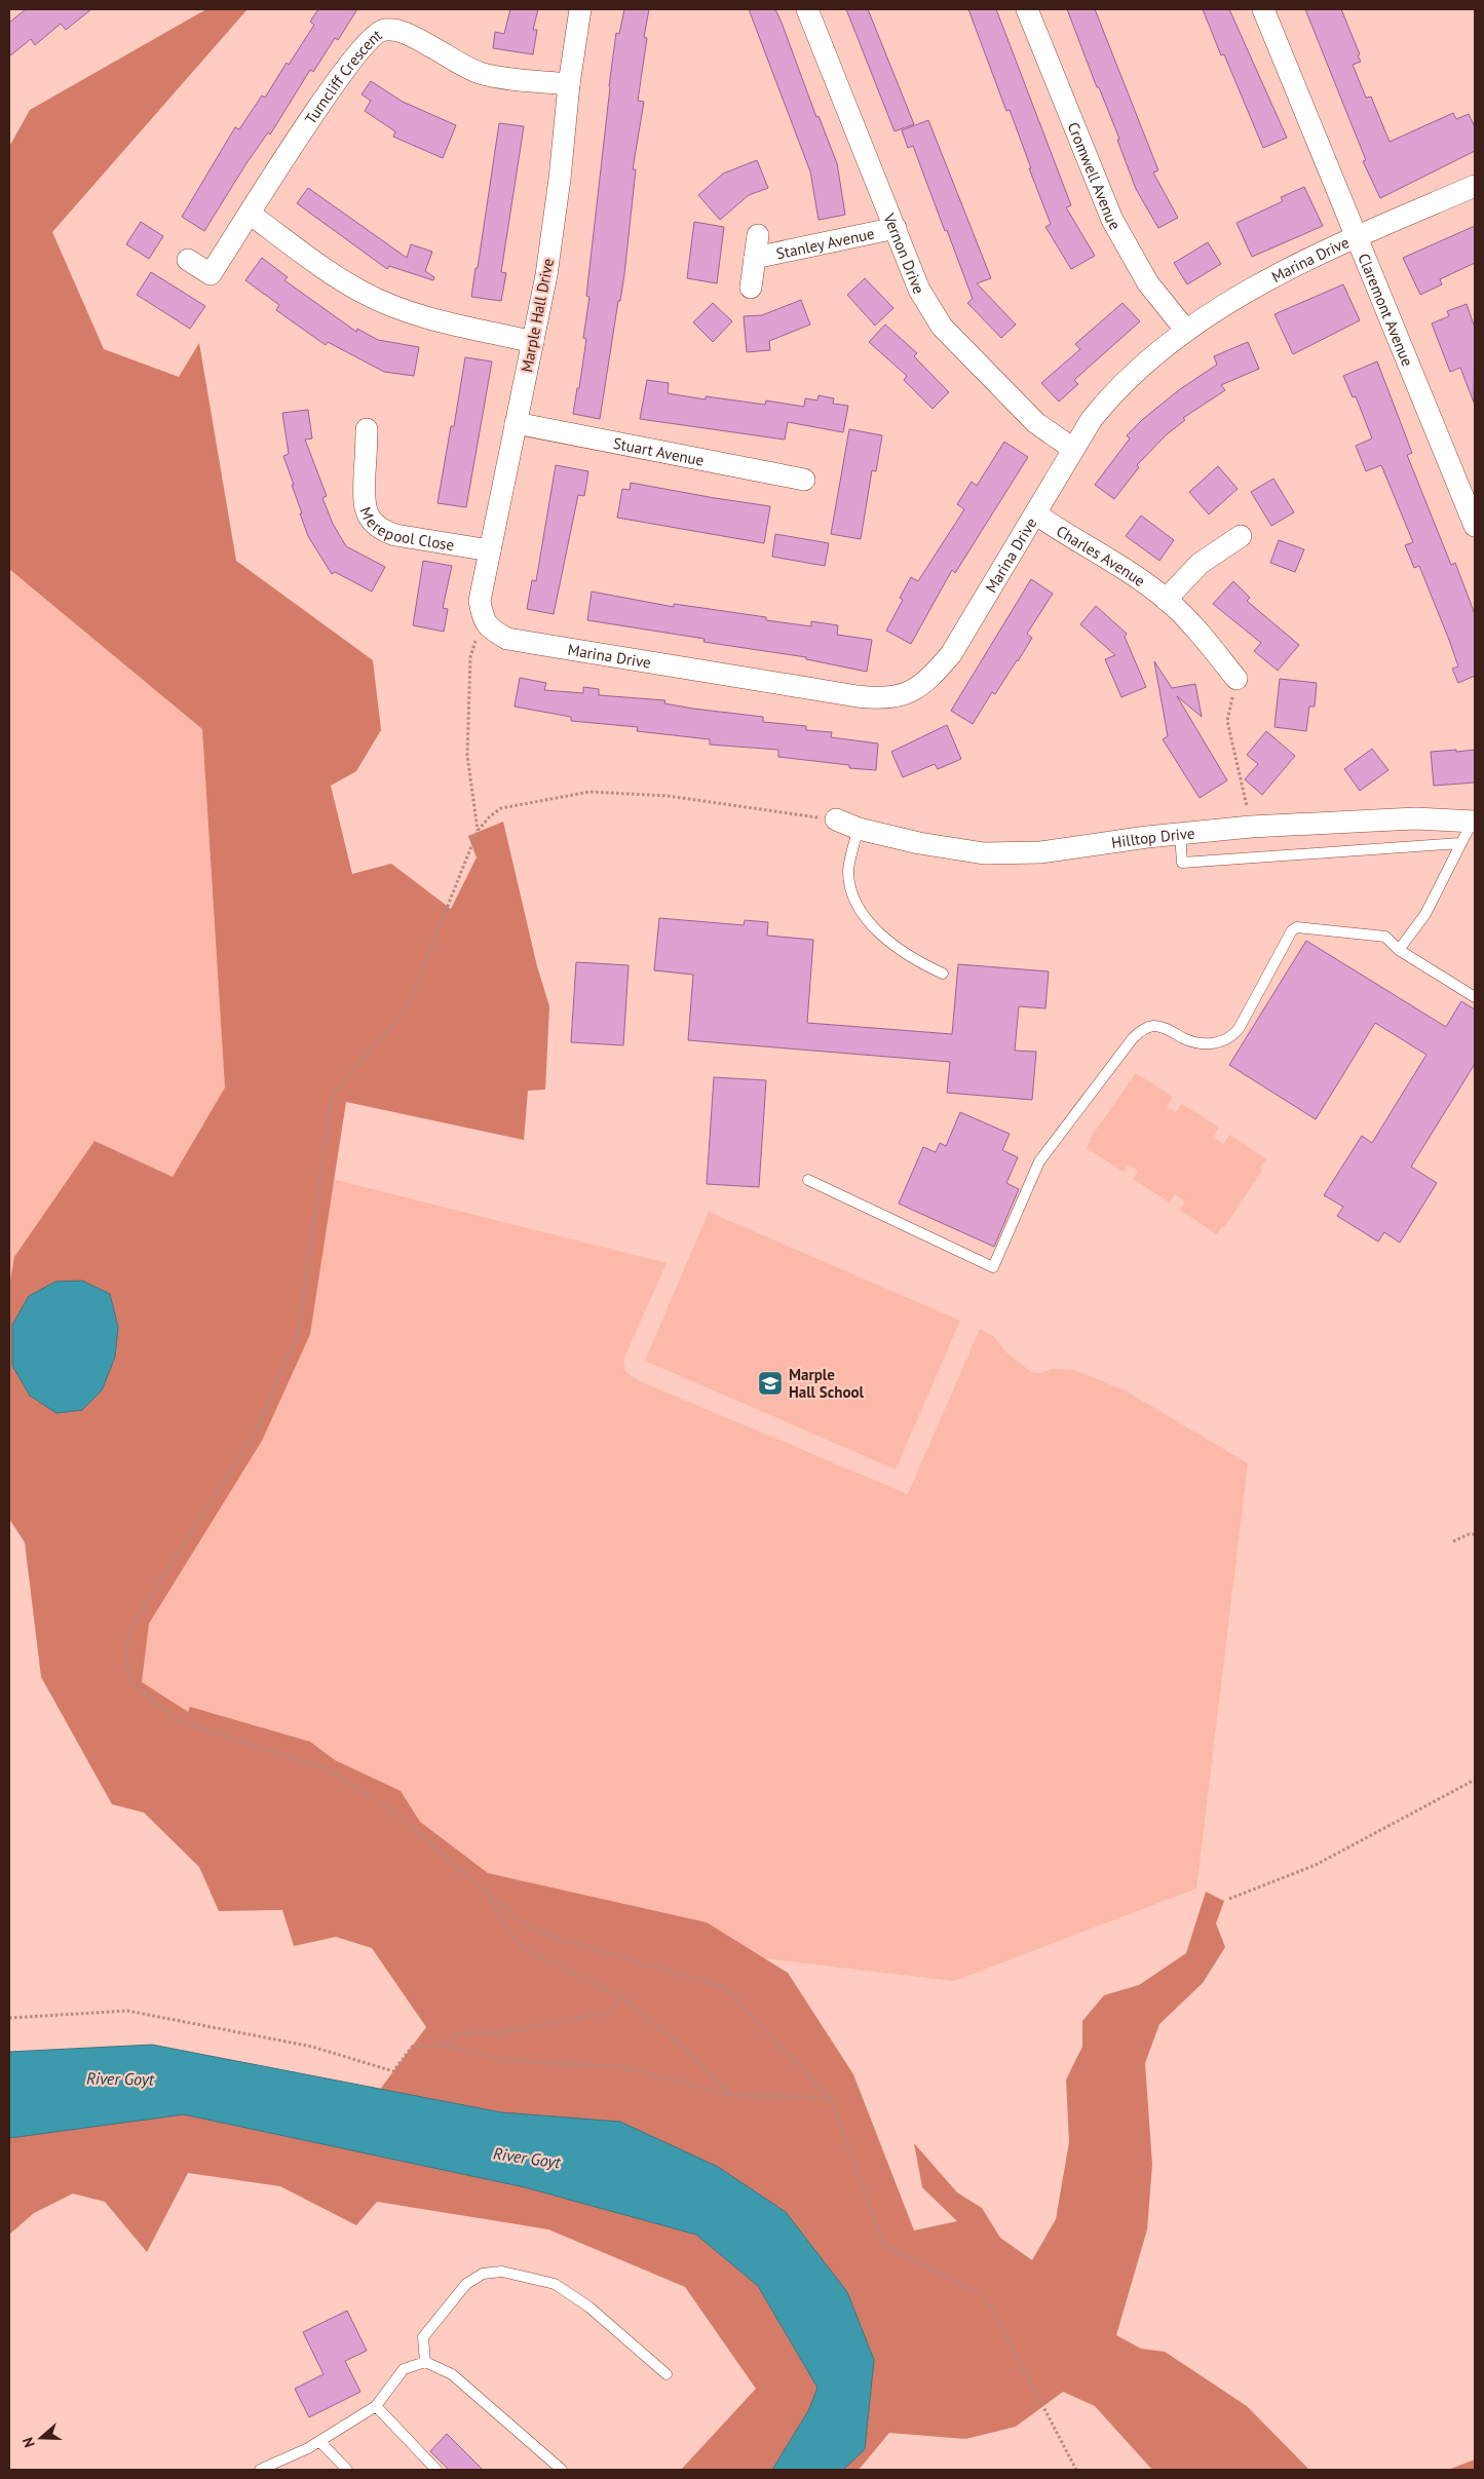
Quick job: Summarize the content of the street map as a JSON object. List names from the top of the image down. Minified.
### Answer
{"streets":{"street":["Turncliff Crescent","Cromwell Avenue","Stanley Avenue","Vernon Drive","Marina Drive","Claremont Avenue","Marple Hall Drive","Stuart Avenue","Merepool Close","Charles Avenue","Hilltop Drive"]},"crossings":[["Turncliff Crescent","Marple Hall Drive"],["Cromwell Avenue","Marina Drive"],["Stanley Avenue","Vernon Drive"],["Vernon Drive","Marina Drive"],["Marina Drive","Claremont Avenue"],["Marina Drive","Marple Hall Drive"],["Marina Drive","Charles Avenue"],["Marple Hall Drive","Stuart Avenue"],["Marple Hall Drive","Merepool Close"]],"water":["River Goyt"],"places":{"school or university":["Marple Hall School"]},"north":"left"}
